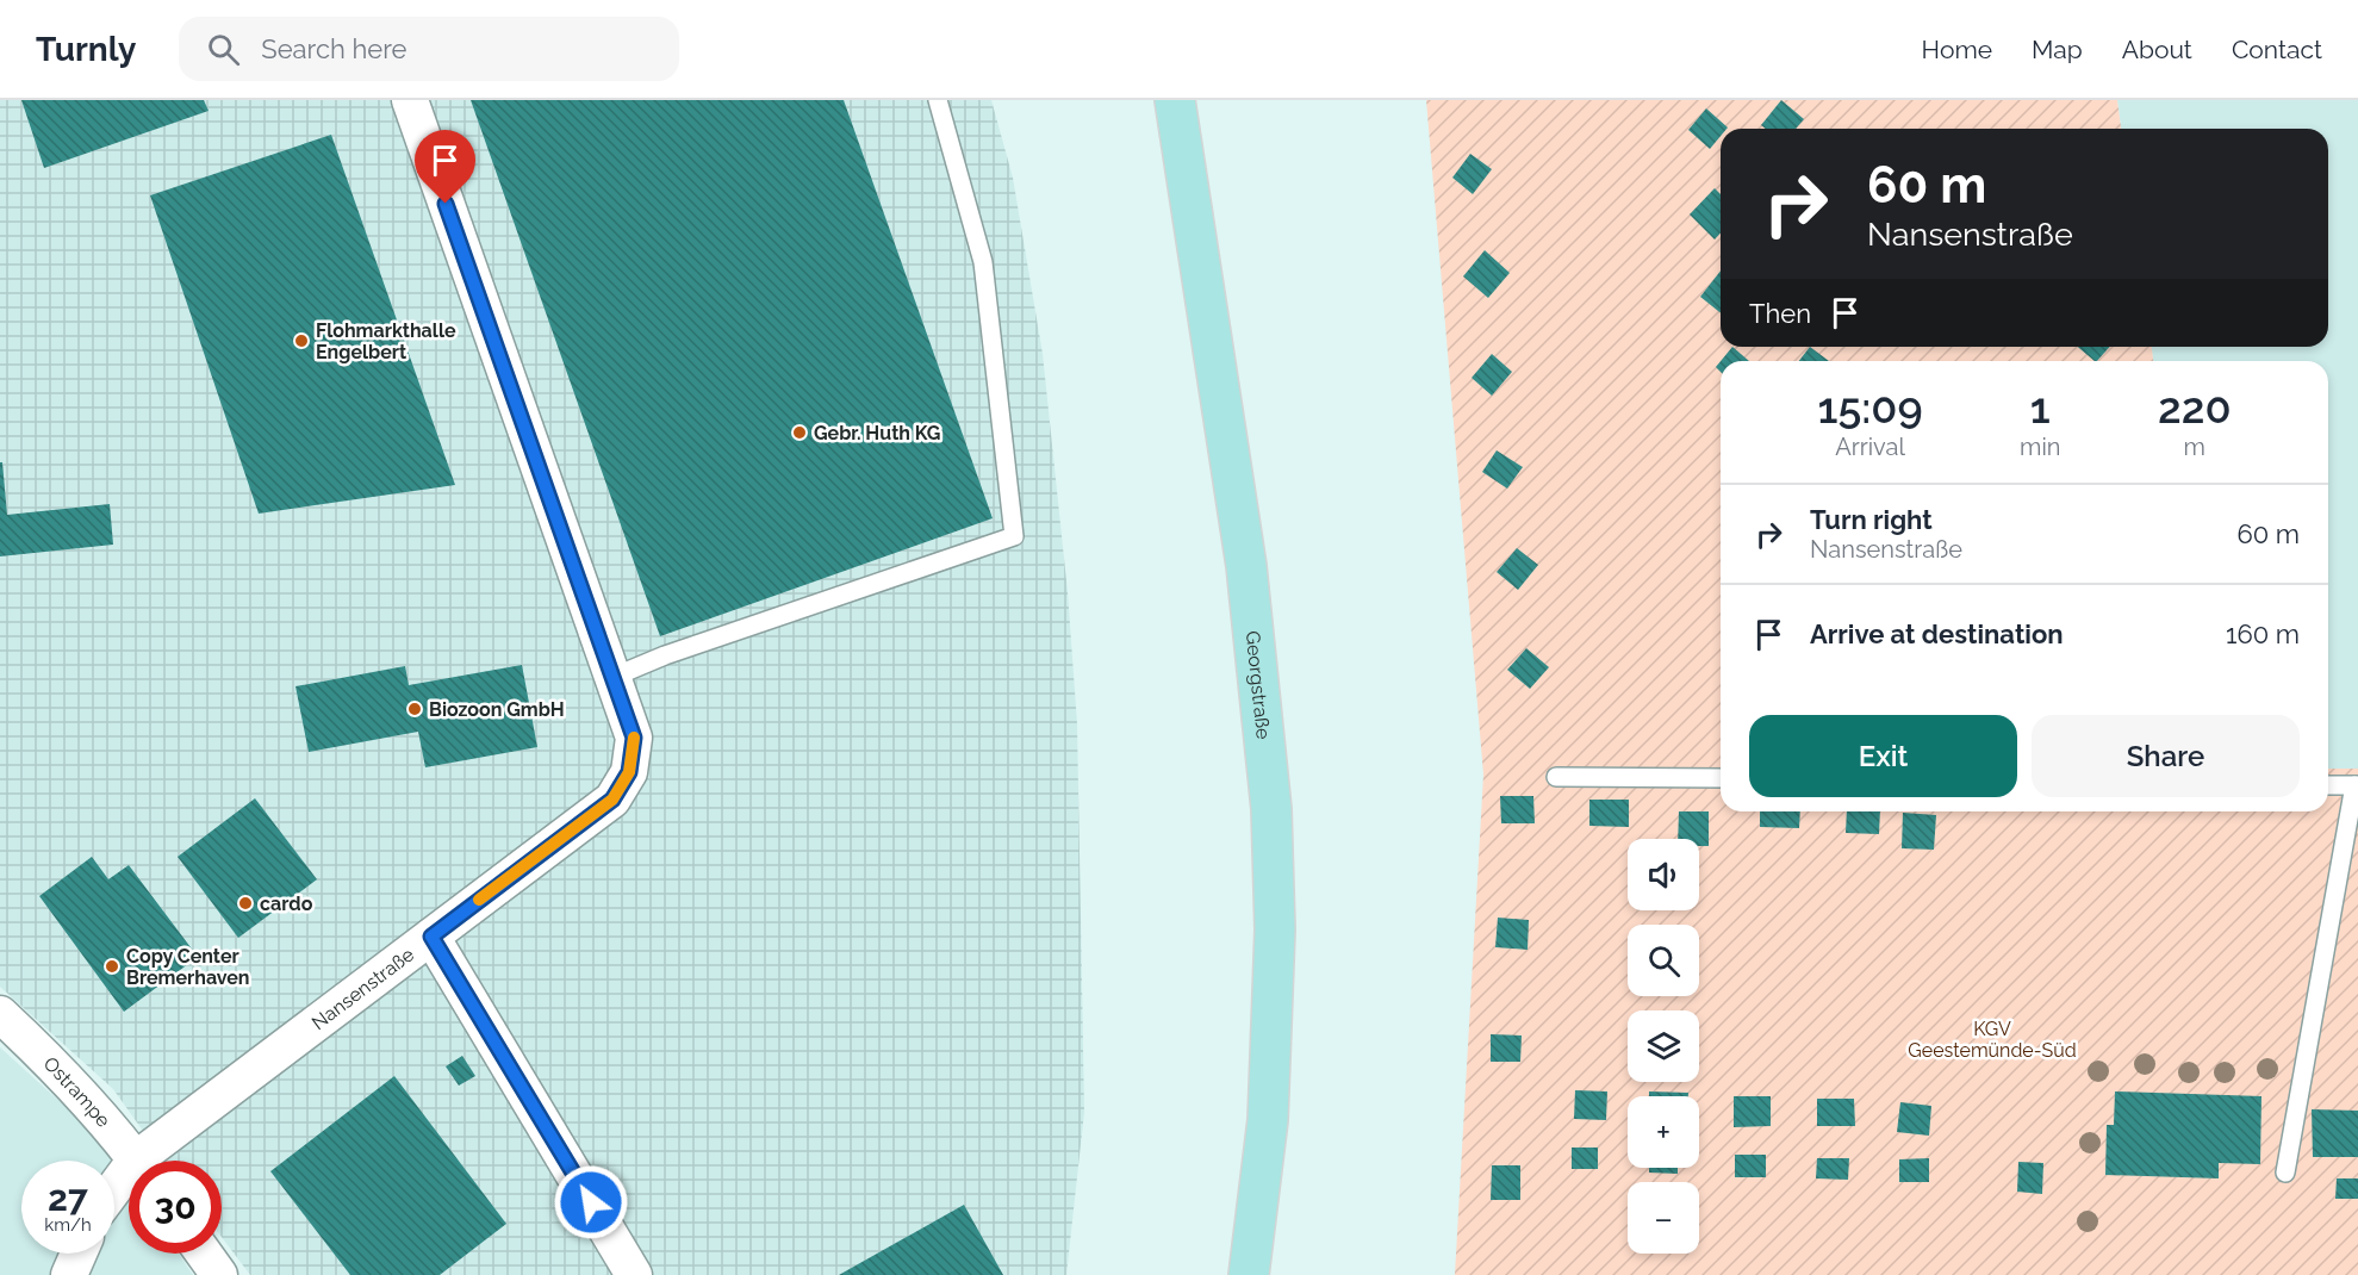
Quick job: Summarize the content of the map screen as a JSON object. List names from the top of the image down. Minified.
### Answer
{"streets":{"main road":["Georgstraße"],"street":["Nansenstraße","Ostrampe"]},"parks":["KGV Geestemünde-Süd"],"places":["Flohmarkthalle Engelbert","Gebr. Huth KG","Biozoon GmbH","cardo","Copy Center Bremerhaven"],"page":{"header":"Turnly","search":"Search here","nav":["Home","Map","About","Contact"],"turn":["60 m","Nansenstraße"],"then":"Then","eta":["15:09","Arrival","1","min","220","m"],"list":[{"name":"Turn right","note":"Nansenstraße","value":"60 m"},{"name":"Arrive at destination","value":"160 m"}],"buttons":["Exit","Share"],"map_buttons":["+","−"],"speed":"27 km/h","limit":"30"}}
